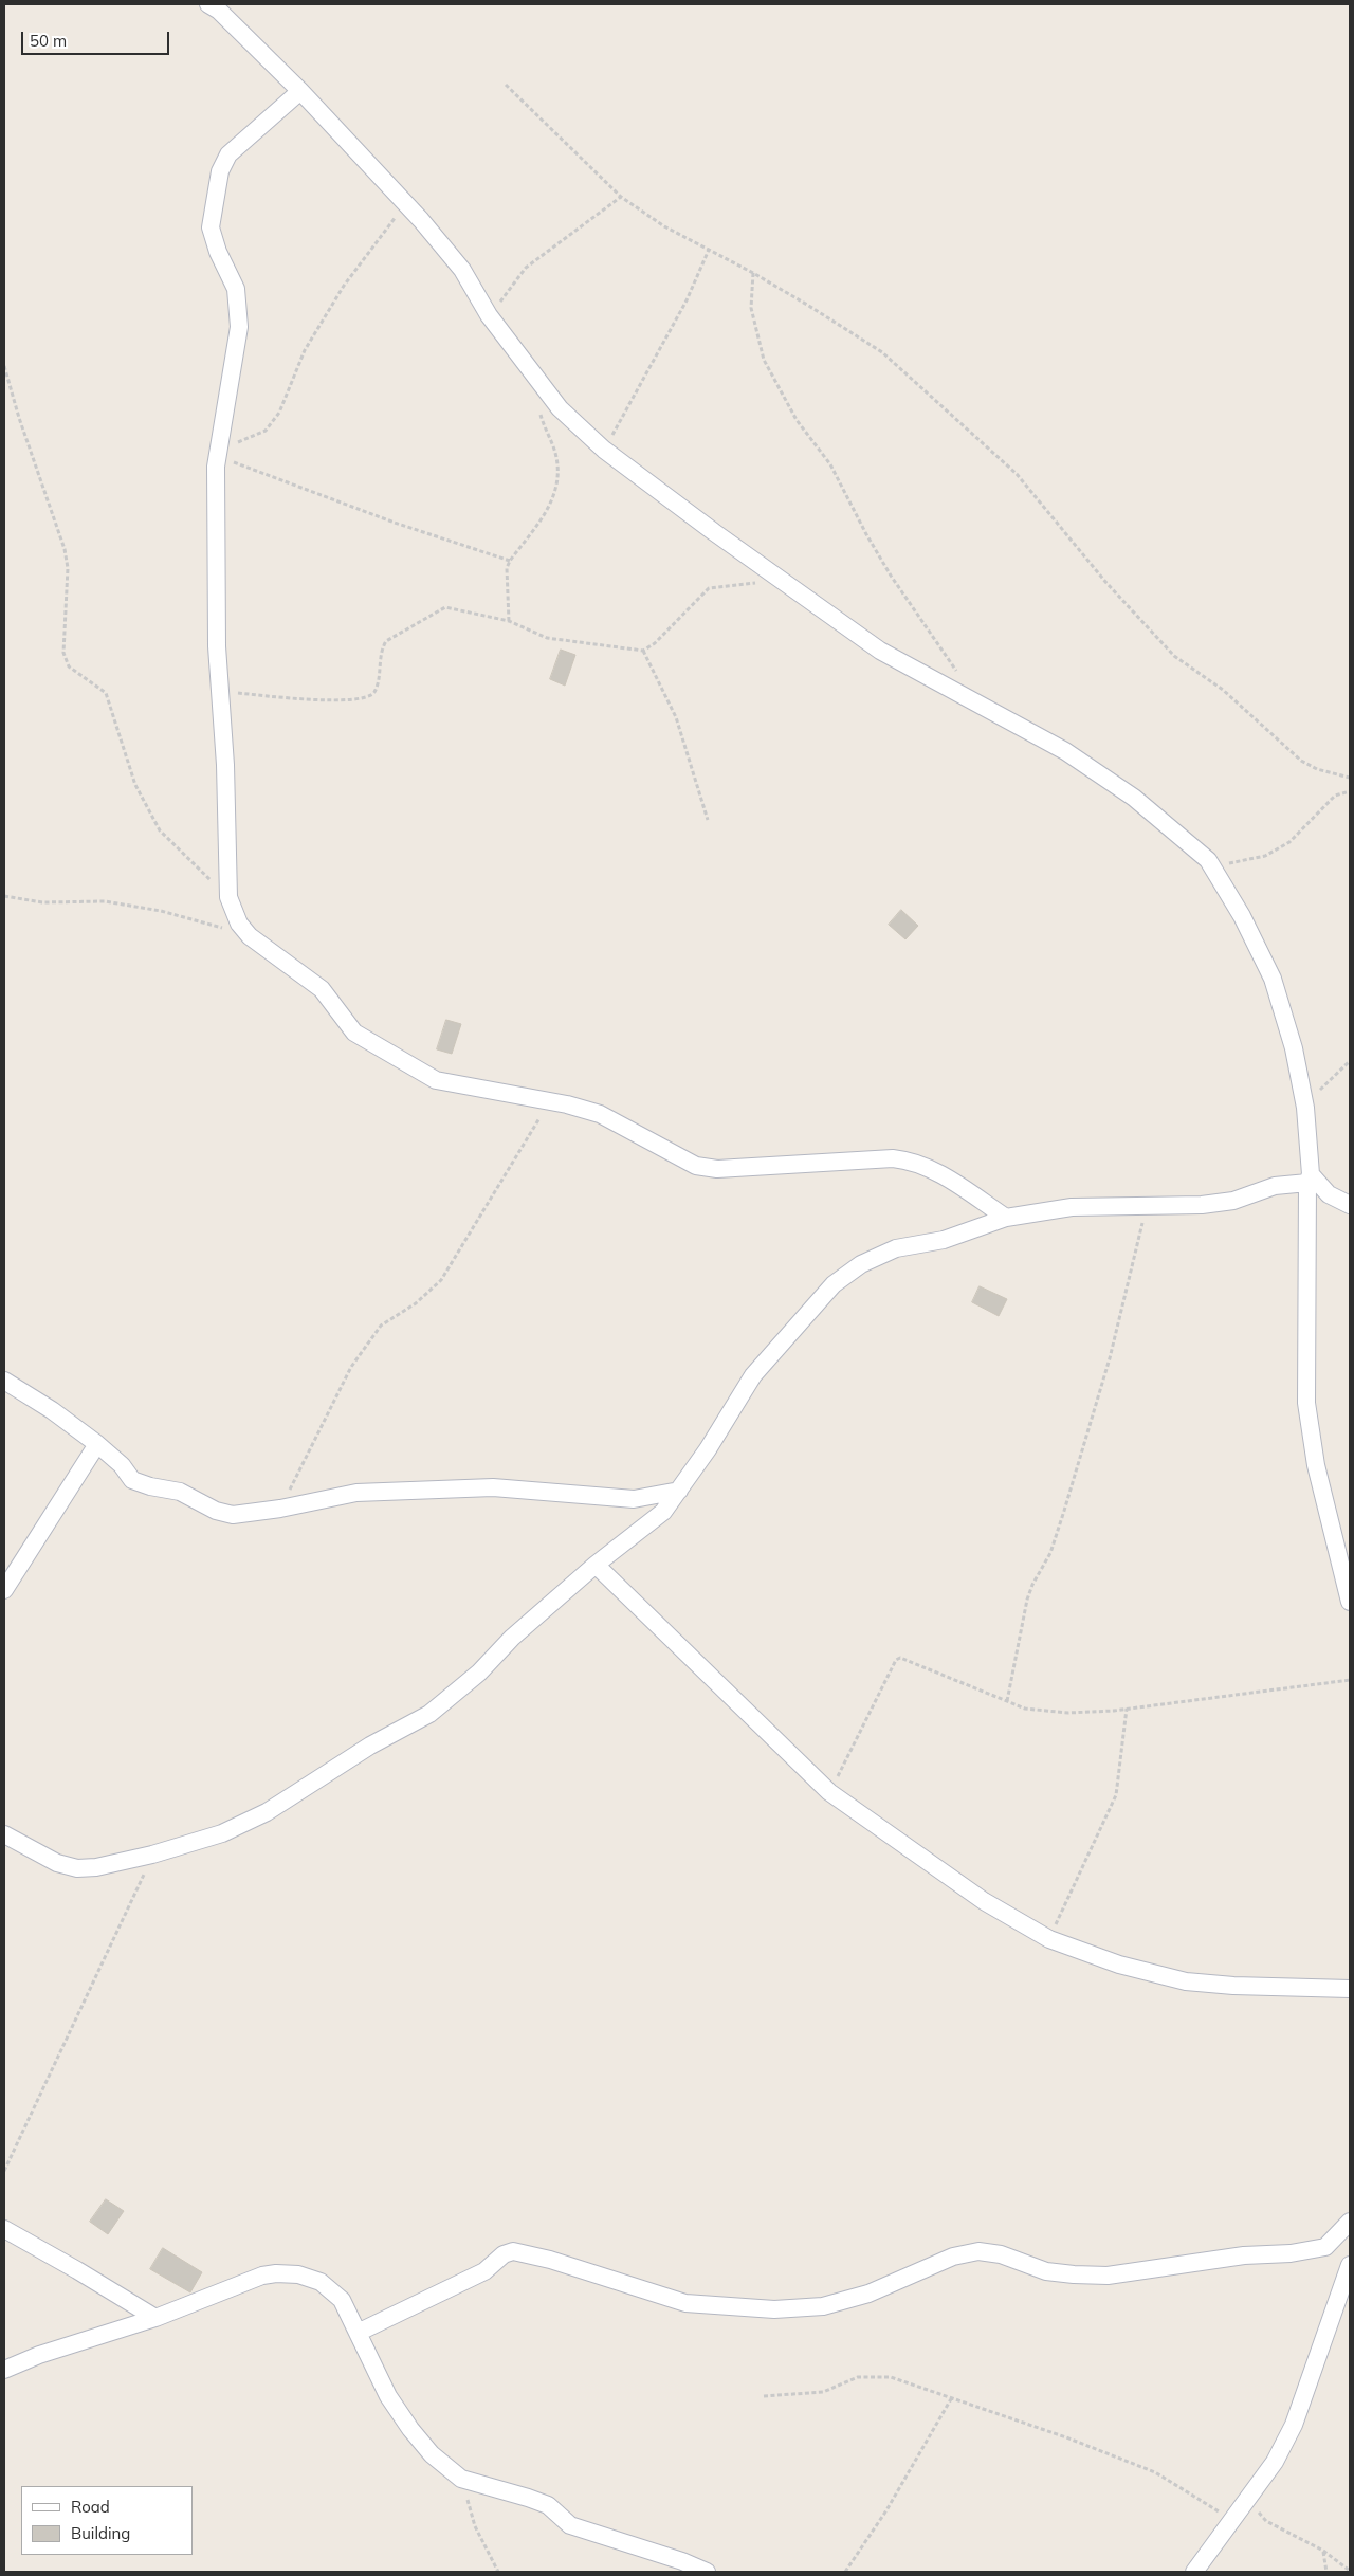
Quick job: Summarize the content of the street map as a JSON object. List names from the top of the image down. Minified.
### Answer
{"legend":["Road","Building"],"scale_bar":"50 m"}
